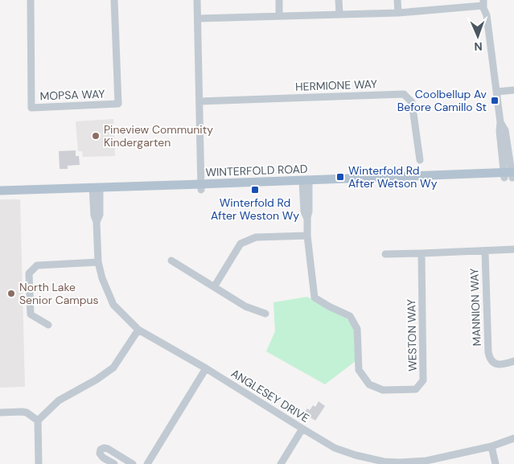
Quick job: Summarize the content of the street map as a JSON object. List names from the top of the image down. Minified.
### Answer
{"streets":{"main road":["WINTERFOLD ROAD"],"street":["HERMIONE WAY","MOPSA WAY","MANNION WAY","WESTON WAY","ANGLESEY DRIVE"]},"crossings":[["WINTERFOLD ROAD","WESTON WAY"],["WINTERFOLD ROAD","ANGLESEY DRIVE"],["MANNION WAY","WESTON WAY"]],"places":{"transit":["Coolbellup Av Before Camillo St","Winterfold Rd After Wetson Wy","Winterfold Rd After Weston Wy"],"other":["Pineview Community Kindergarten","North Lake Senior Campus"]},"north":"bottom"}
